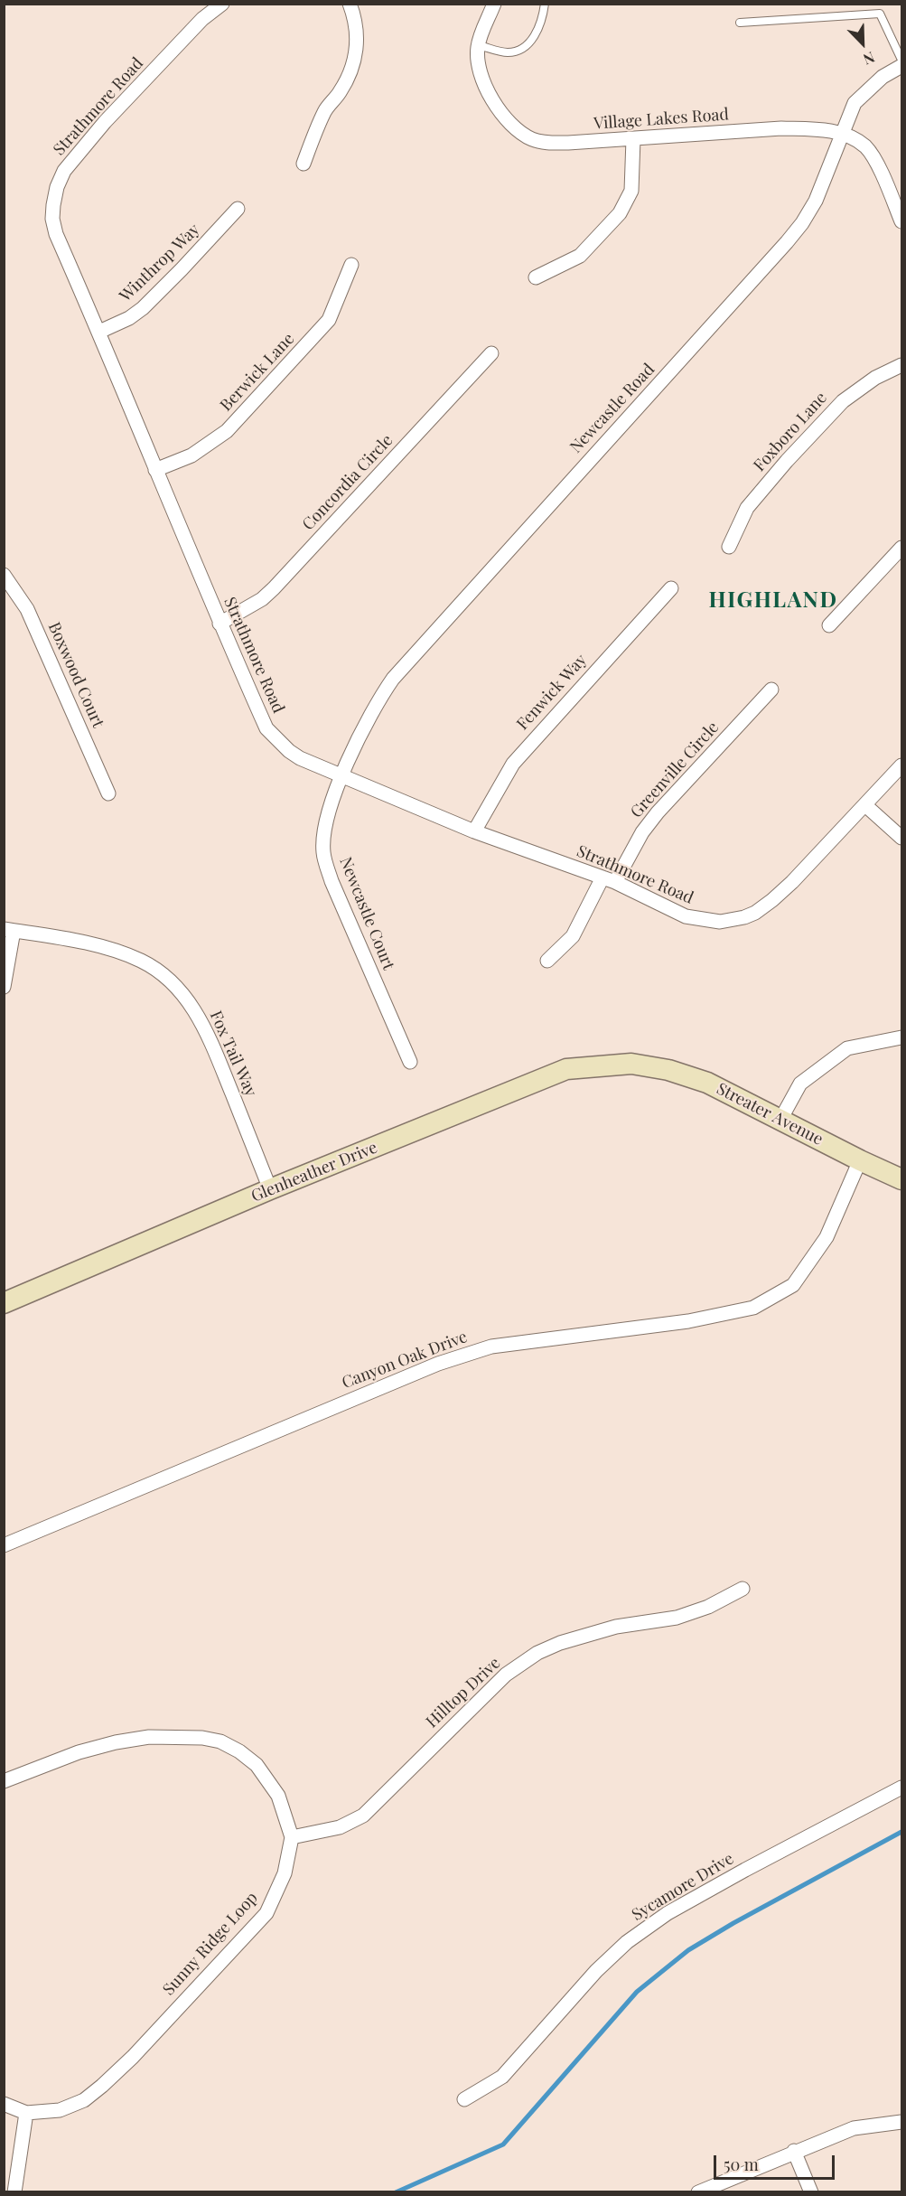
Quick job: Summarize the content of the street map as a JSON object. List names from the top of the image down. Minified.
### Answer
{"streets":{"street":["Strathmore Road","Village Lakes Road","Winthrop Way","Berwick Lane","Newcastle Road","Foxboro Lane","Concordia Circle","Boxwood Court","Fenwick Way","Greenville Circle","Newcastle Court","Fox Tail Way","Streater Avenue","Glenheather Drive","Canyon Oak Drive","Hilltop Drive","Sycamore Drive","Sunny Ridge Loop"]},"crossings":[["Strathmore Road","Winthrop Way"],["Strathmore Road","Berwick Lane"],["Strathmore Road","Newcastle Road"],["Strathmore Road","Concordia Circle"],["Strathmore Road","Fenwick Way"],["Strathmore Road","Greenville Circle"],["Strathmore Road","Newcastle Court"],["Village Lakes Road","Newcastle Road"],["Newcastle Road","Newcastle Court"],["Fox Tail Way","Glenheather Drive"],["Streater Avenue","Glenheather Drive"],["Streater Avenue","Canyon Oak Drive"],["Hilltop Drive","Sunny Ridge Loop"]],"districts":["HIGHLAND"],"scale_bar":"50 m","north":"bottom right"}
